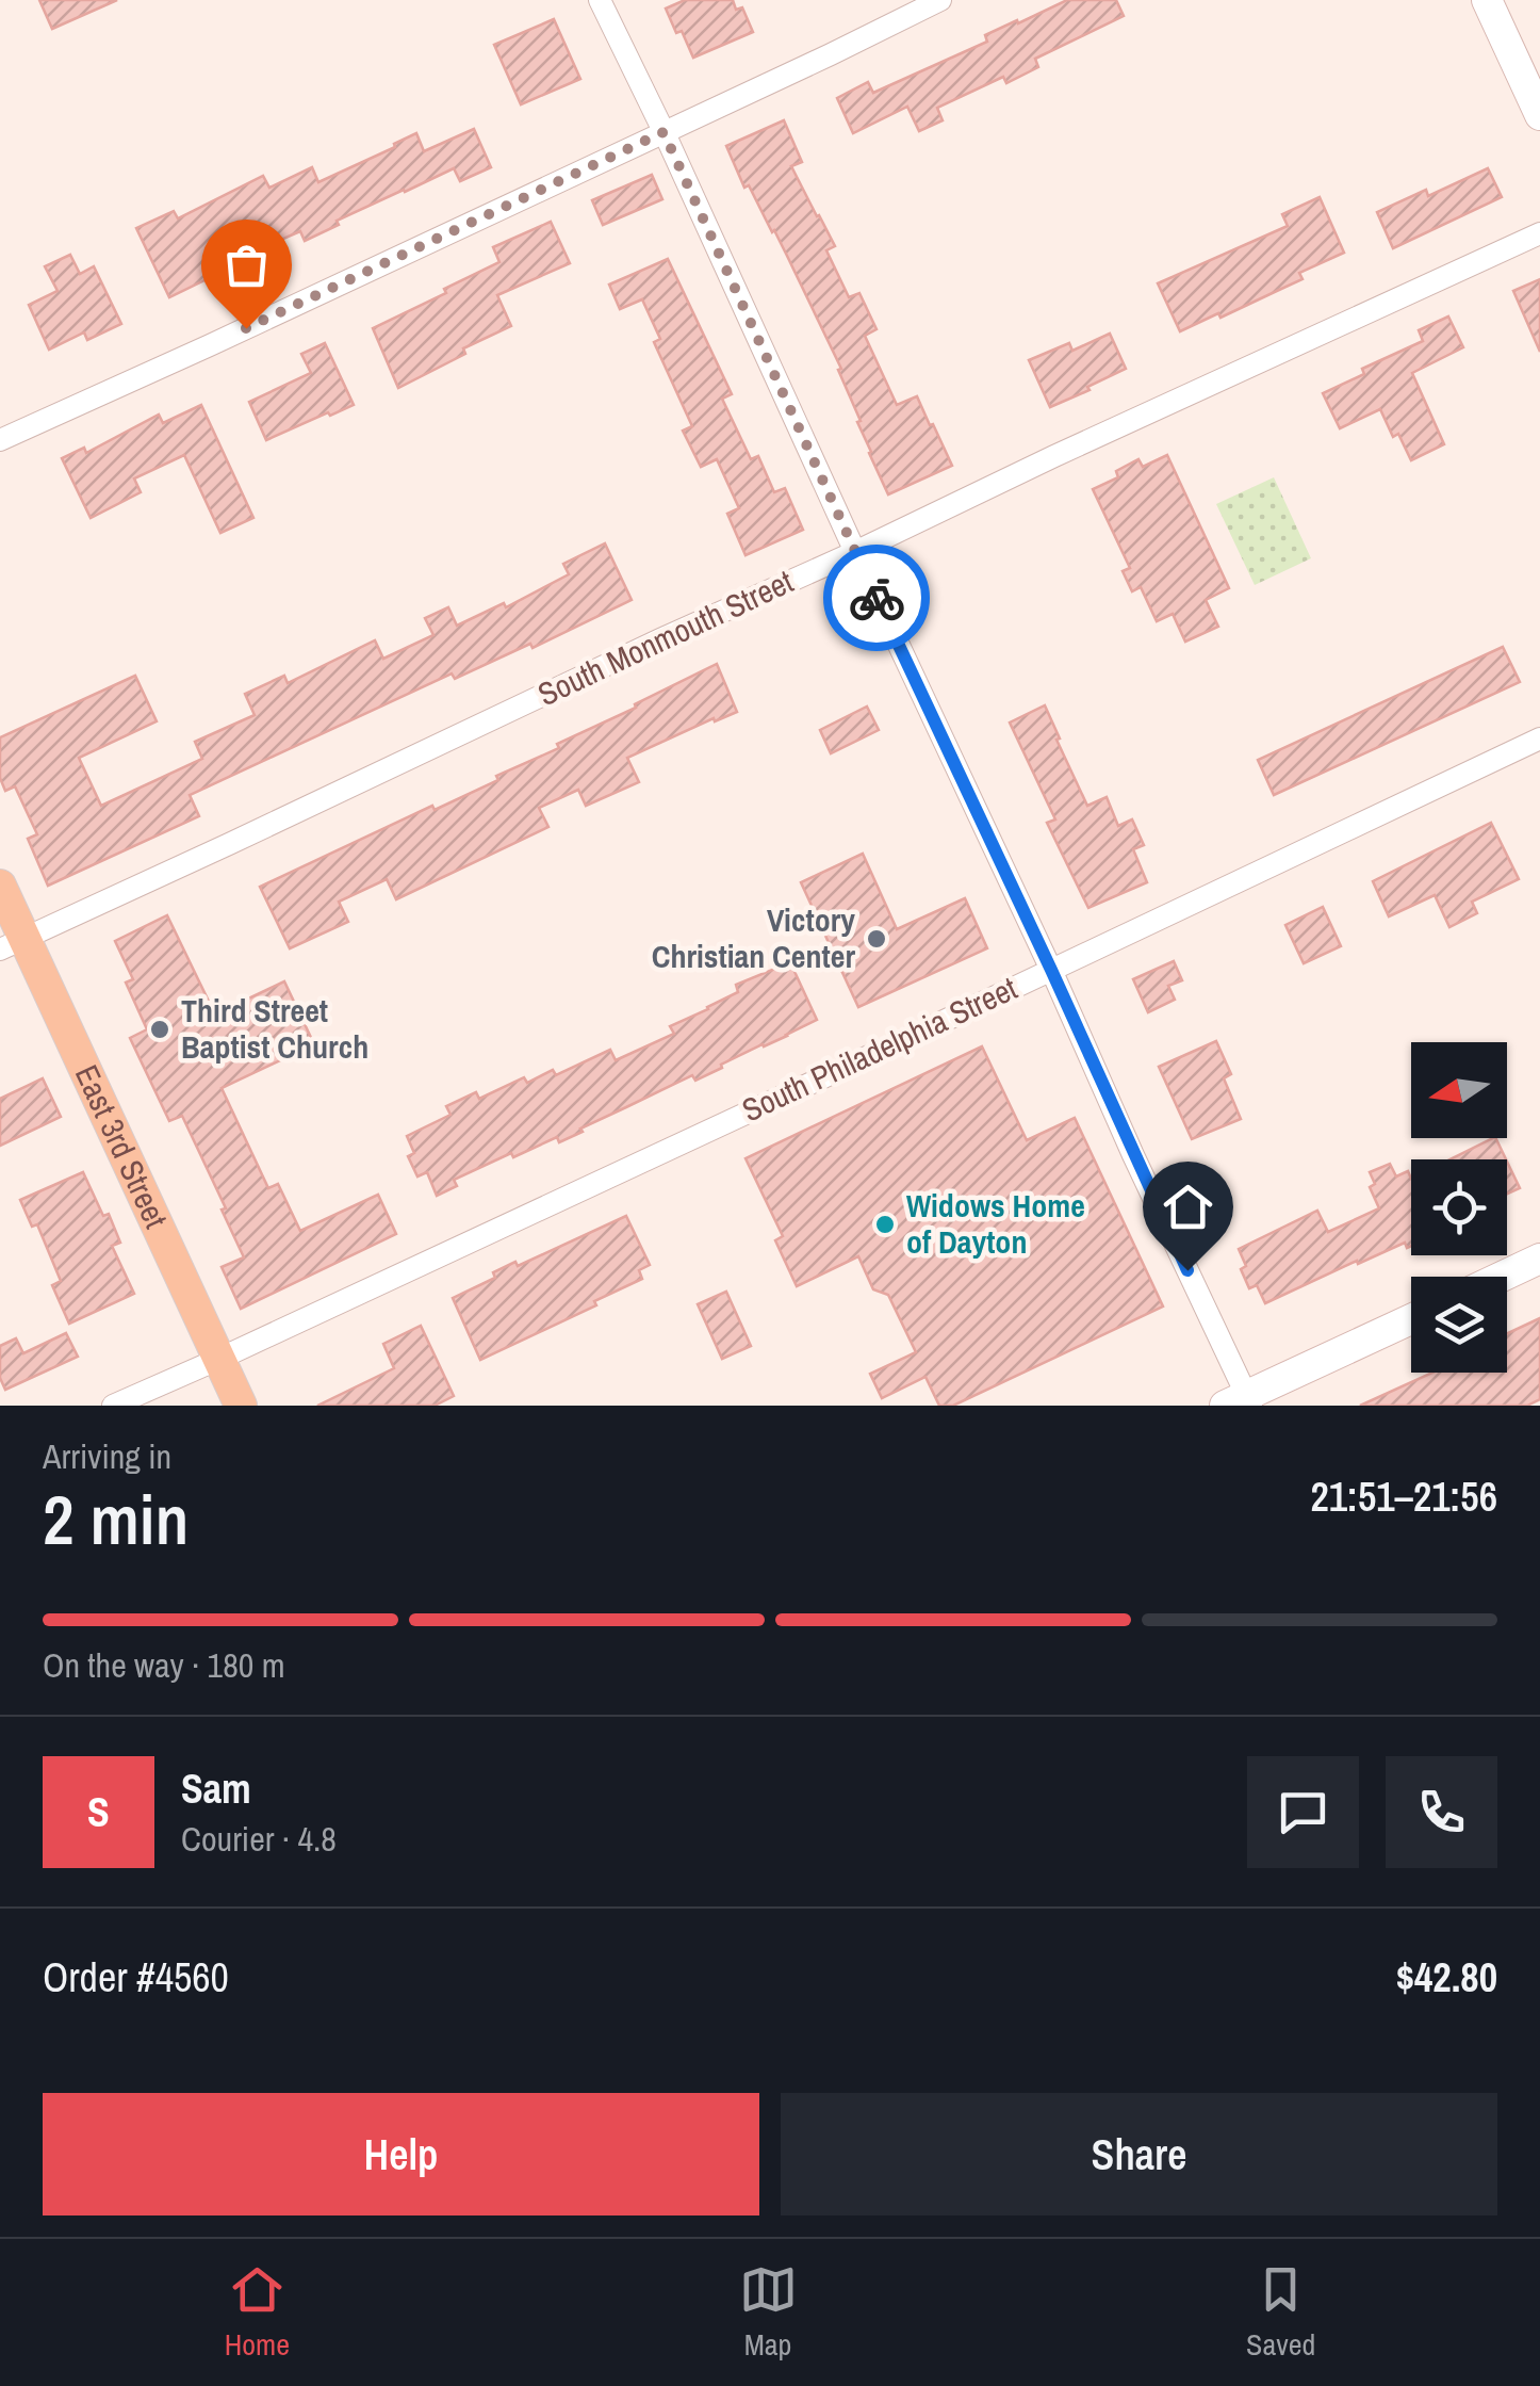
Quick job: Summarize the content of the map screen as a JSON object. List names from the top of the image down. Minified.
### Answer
{"streets":{"main road":["East 3rd Street"],"street":["South Monmouth Street","South Philadelphia Street"]},"crossings":[["South Monmouth Street","East 3rd Street"],["South Philadelphia Street","East 3rd Street"]],"places":["Victory Christian Center","Third Street Baptist Church","Widows Home of Dayton"],"north":"left","page":{"heading":["2 min","Arriving in","21:51–21:56"],"panel":["Sam","Courier · 4.8","Order #4560","$42.80"],"bar":"On the way · 180 m","round":"S","buttons":["Help","Share"],"tabs":["Home","Map","Saved"]}}
